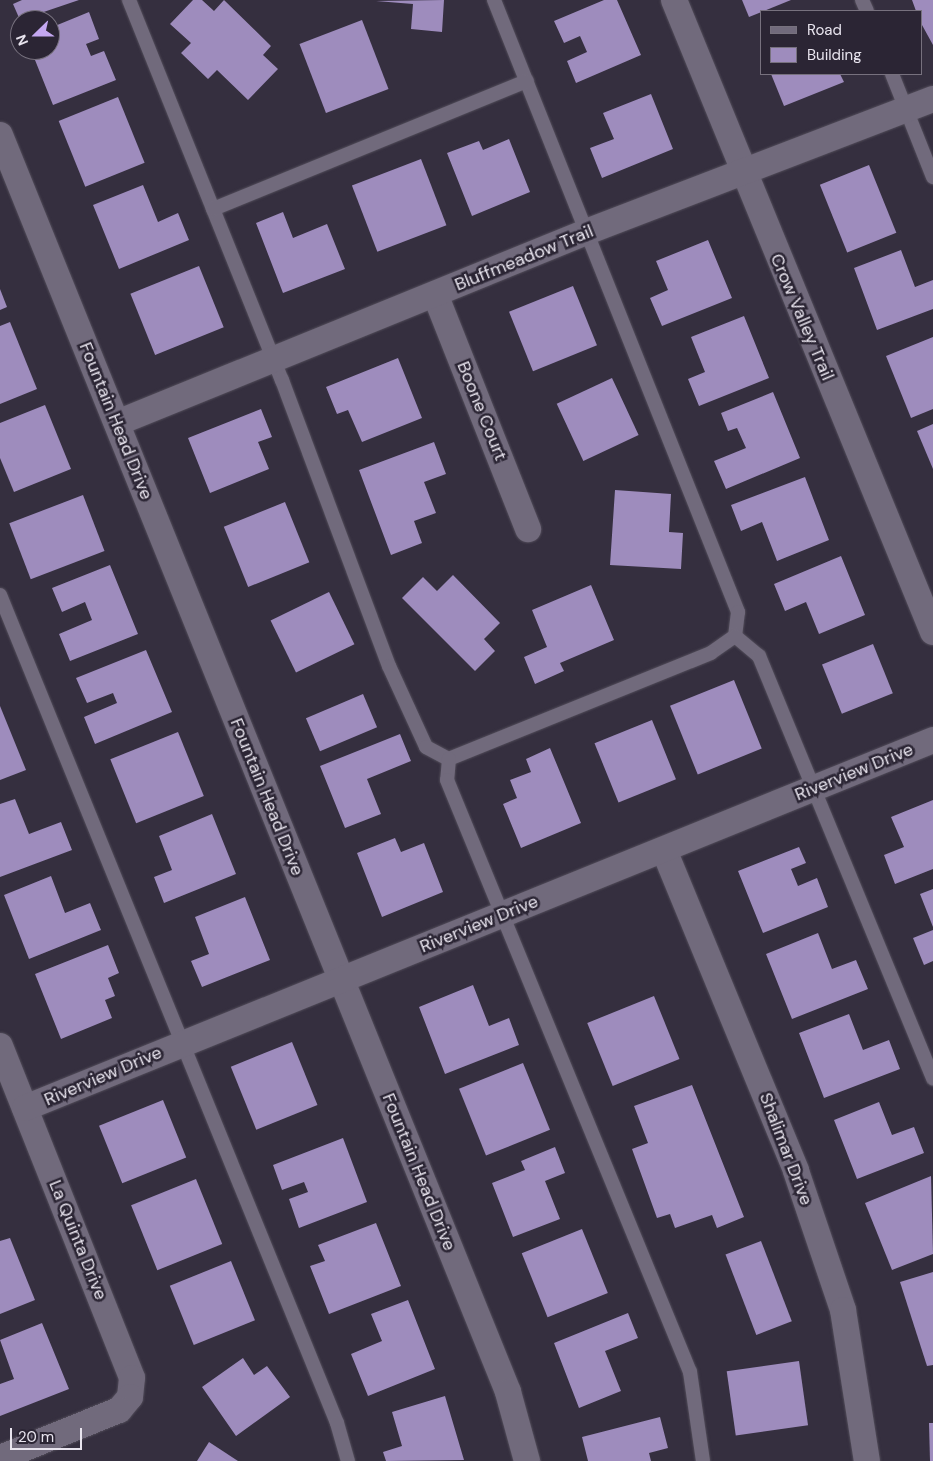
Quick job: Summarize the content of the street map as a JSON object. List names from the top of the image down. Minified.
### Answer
{"streets":{"street":["Bluffmeadow Trail","Crow Valley Trail","Boone Court","Fountain Head Drive","Riverview Drive","Shalimar Drive","La Quinta Drive"]},"crossings":[["Bluffmeadow Trail","Crow Valley Trail"],["Bluffmeadow Trail","Boone Court"],["Bluffmeadow Trail","Fountain Head Drive"],["Fountain Head Drive","Riverview Drive"],["Riverview Drive","Shalimar Drive"],["Riverview Drive","La Quinta Drive"]],"legend":["Road","Building"],"scale_bar":"20 m","north":"left"}
